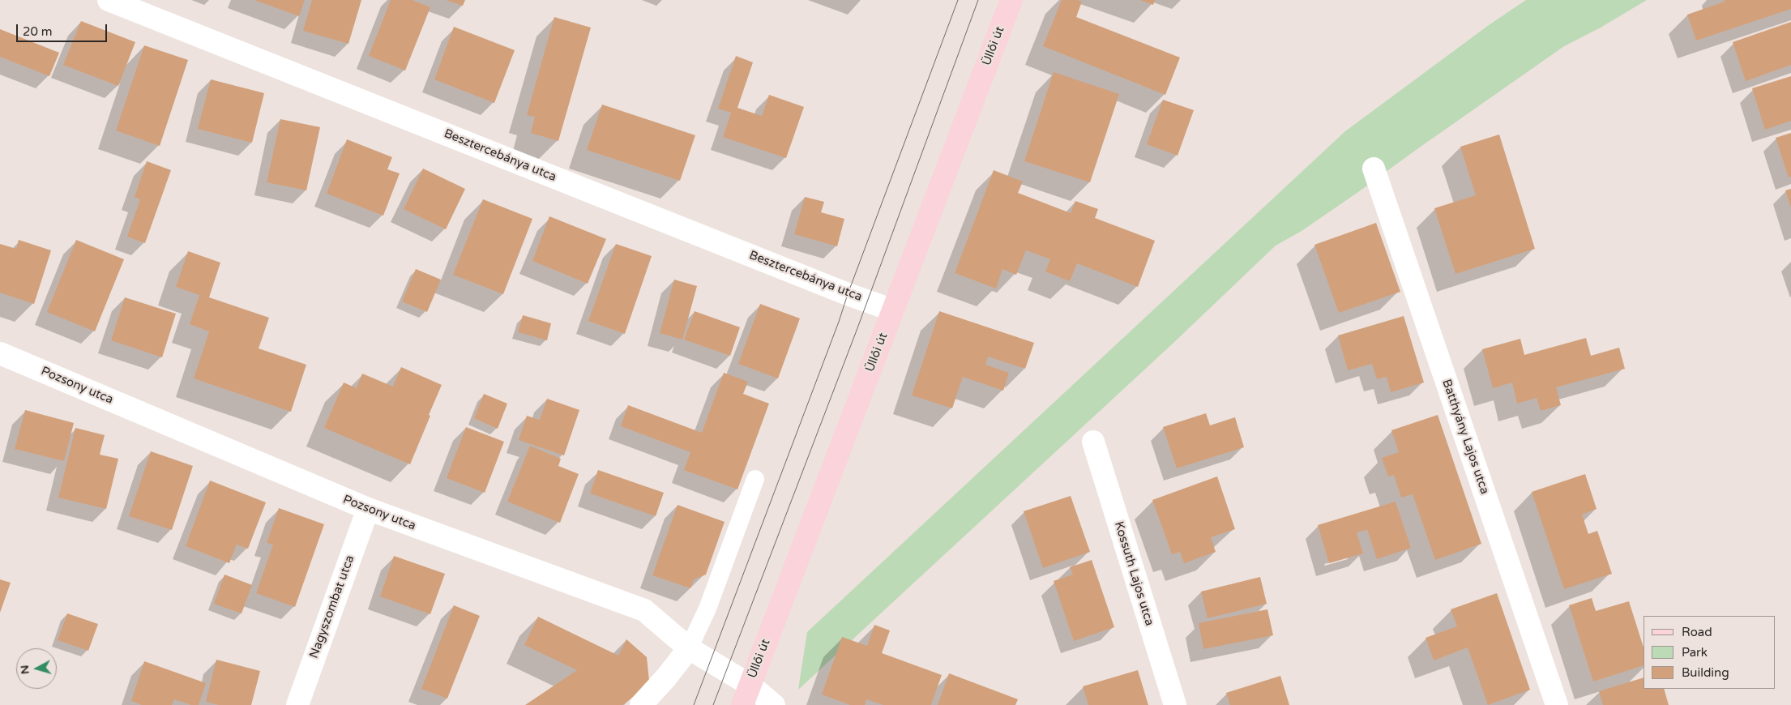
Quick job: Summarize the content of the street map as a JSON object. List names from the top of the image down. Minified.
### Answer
{"streets":{"main road":["Üllői út"],"street":["Besztercebánya utca","Pozsony utca","Batthyány Lajos utca","Kossuth Lajos utca","Nagyszombat utca"]},"crossings":[["Üllői út","Besztercebánya utca"],["Üllői út","Pozsony utca"],["Pozsony utca","Nagyszombat utca"]],"legend":["Road","Park","Building"],"scale_bar":"20 m","north":"left"}
